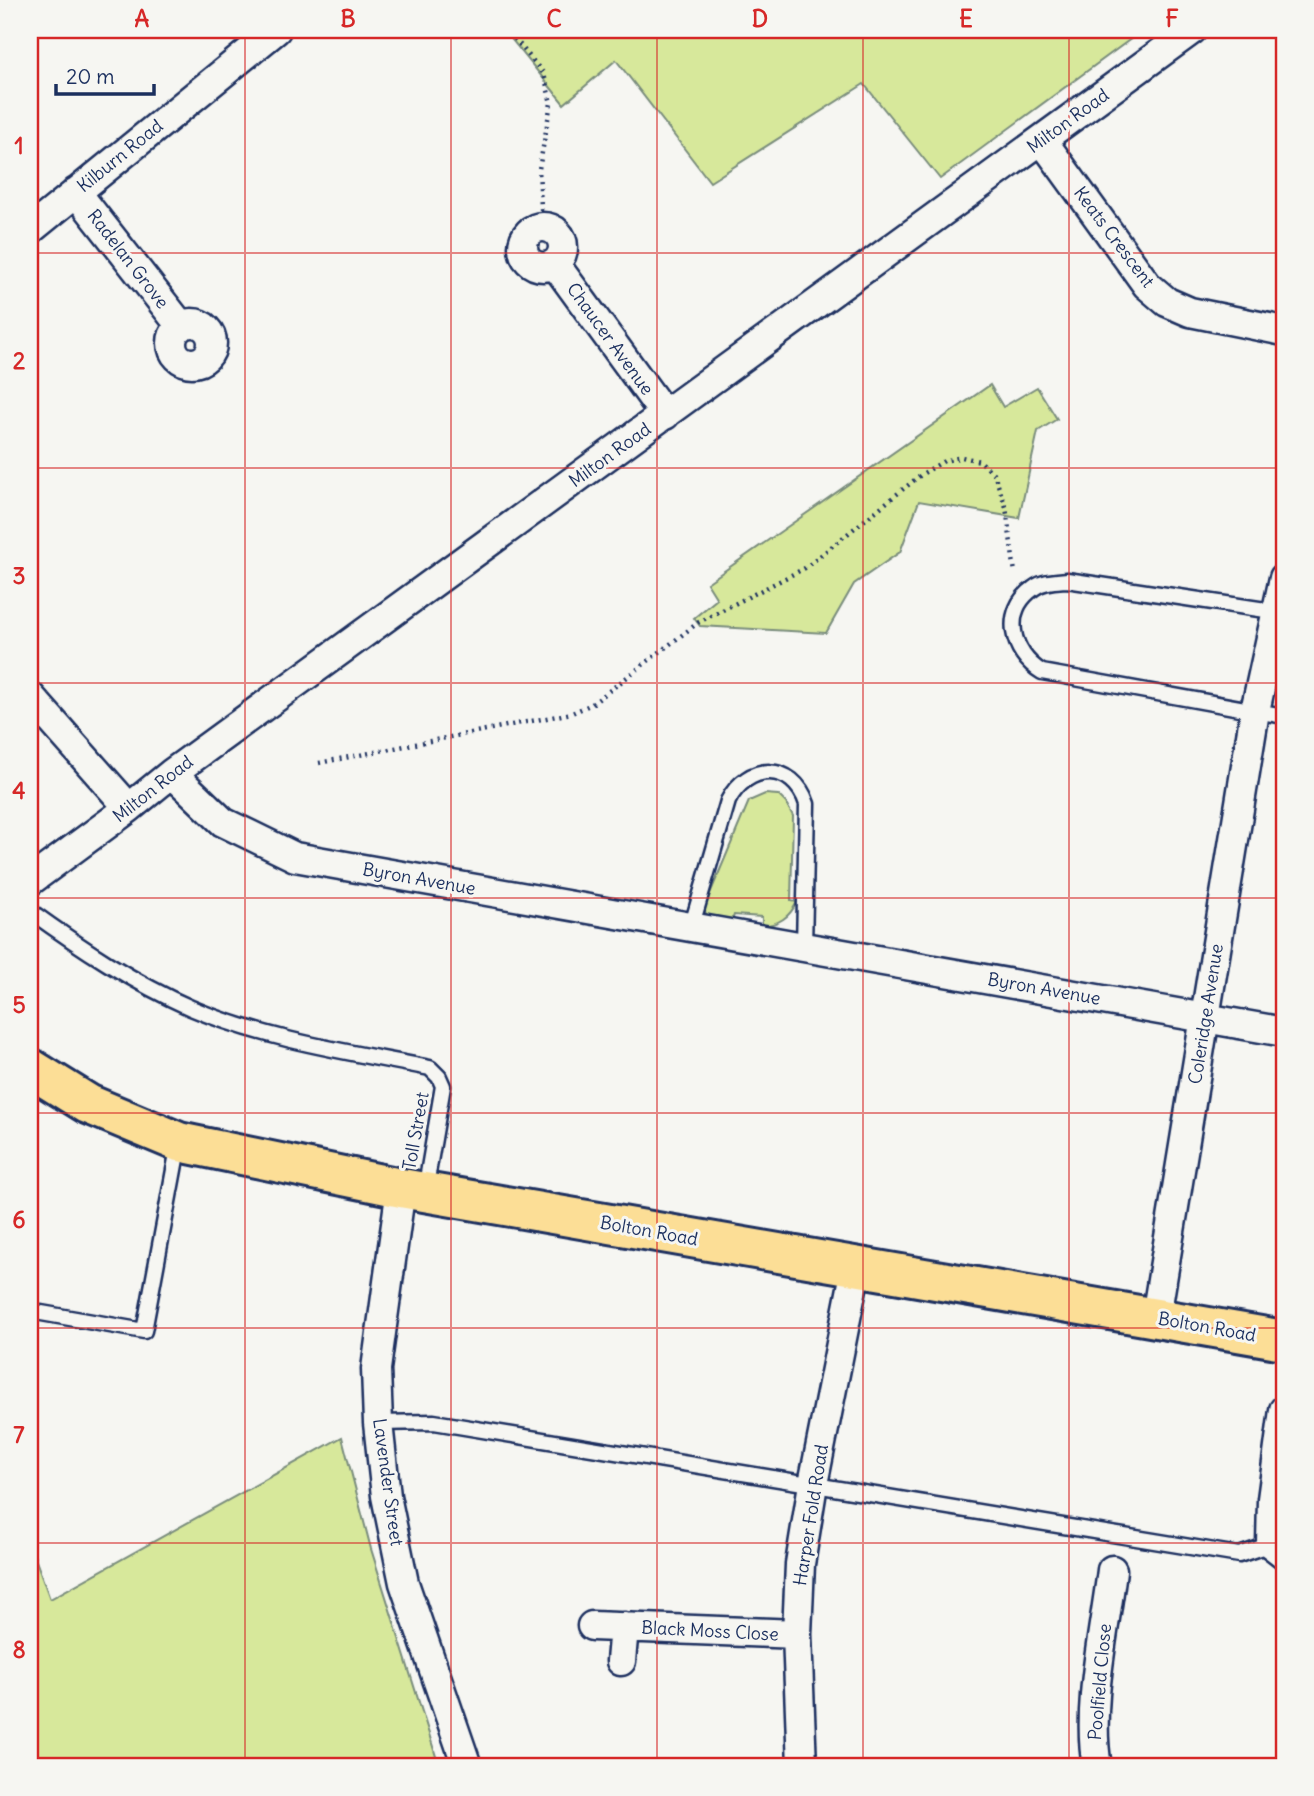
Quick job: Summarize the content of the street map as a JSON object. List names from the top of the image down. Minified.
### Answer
{"streets":{"main road":["Bolton Road"],"street":["Milton Road","Kilburn Road","Keats Crescent","Radelan Grove","Chaucer Avenue","Byron Avenue","Coleridge Avenue","Lavender Street","Harper Fold Road","Black Moss Close","Poolfield Close"],"lane":["Toll Street"]},"crossings":[["Milton Road","Keats Crescent"],["Milton Road","Chaucer Avenue"],["Milton Road","Byron Avenue"],["Kilburn Road","Radelan Grove"],["Byron Avenue","Coleridge Avenue"],["Coleridge Avenue","Bolton Road"],["Toll Street","Bolton Road"],["Toll Street","Lavender Street"],["Bolton Road","Lavender Street"],["Bolton Road","Harper Fold Road"],["Harper Fold Road","Black Moss Close"]],"scale_bar":"20 m","grid":{"columns":["A","B","C","D","E","F"],"rows":["1","2","3","4","5","6","7","8"]}}
